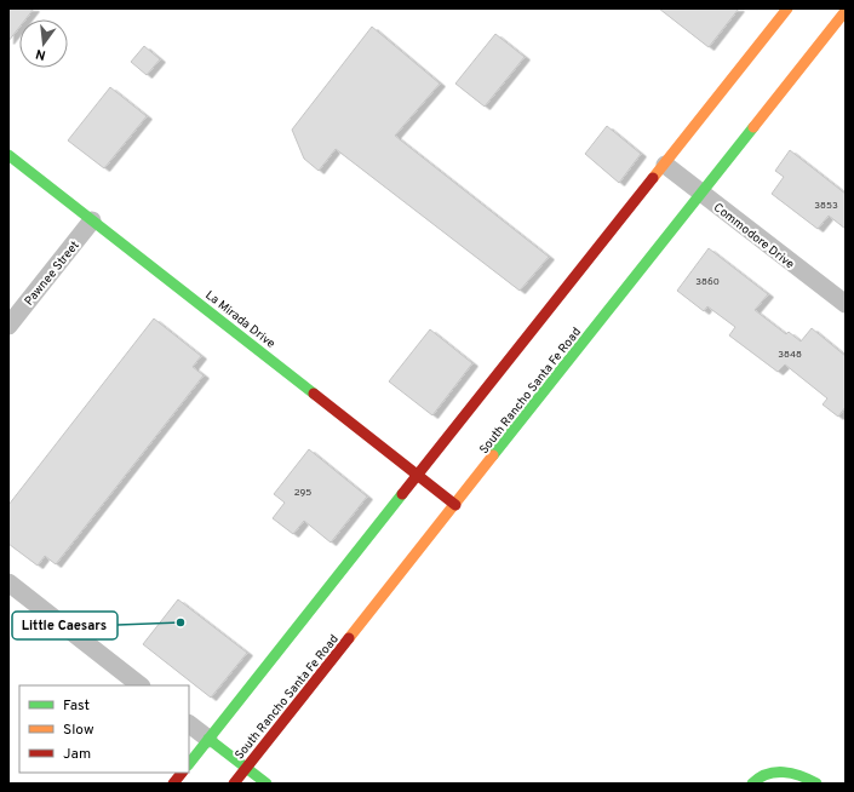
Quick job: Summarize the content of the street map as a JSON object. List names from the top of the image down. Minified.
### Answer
{"streets":{"main road":["La Mirada Drive","South Rancho Santa Fe Road"],"street":["Commodore Drive","Pawnee Street"]},"crossings":[["Commodore Drive","South Rancho Santa Fe Road"],["Pawnee Street","La Mirada Drive"],["La Mirada Drive","South Rancho Santa Fe Road"]],"places":["Little Caesars"],"house_numbers":["3853","3860","3848","295"],"legend":["Fast","Slow","Jam"],"north":"bottom"}
